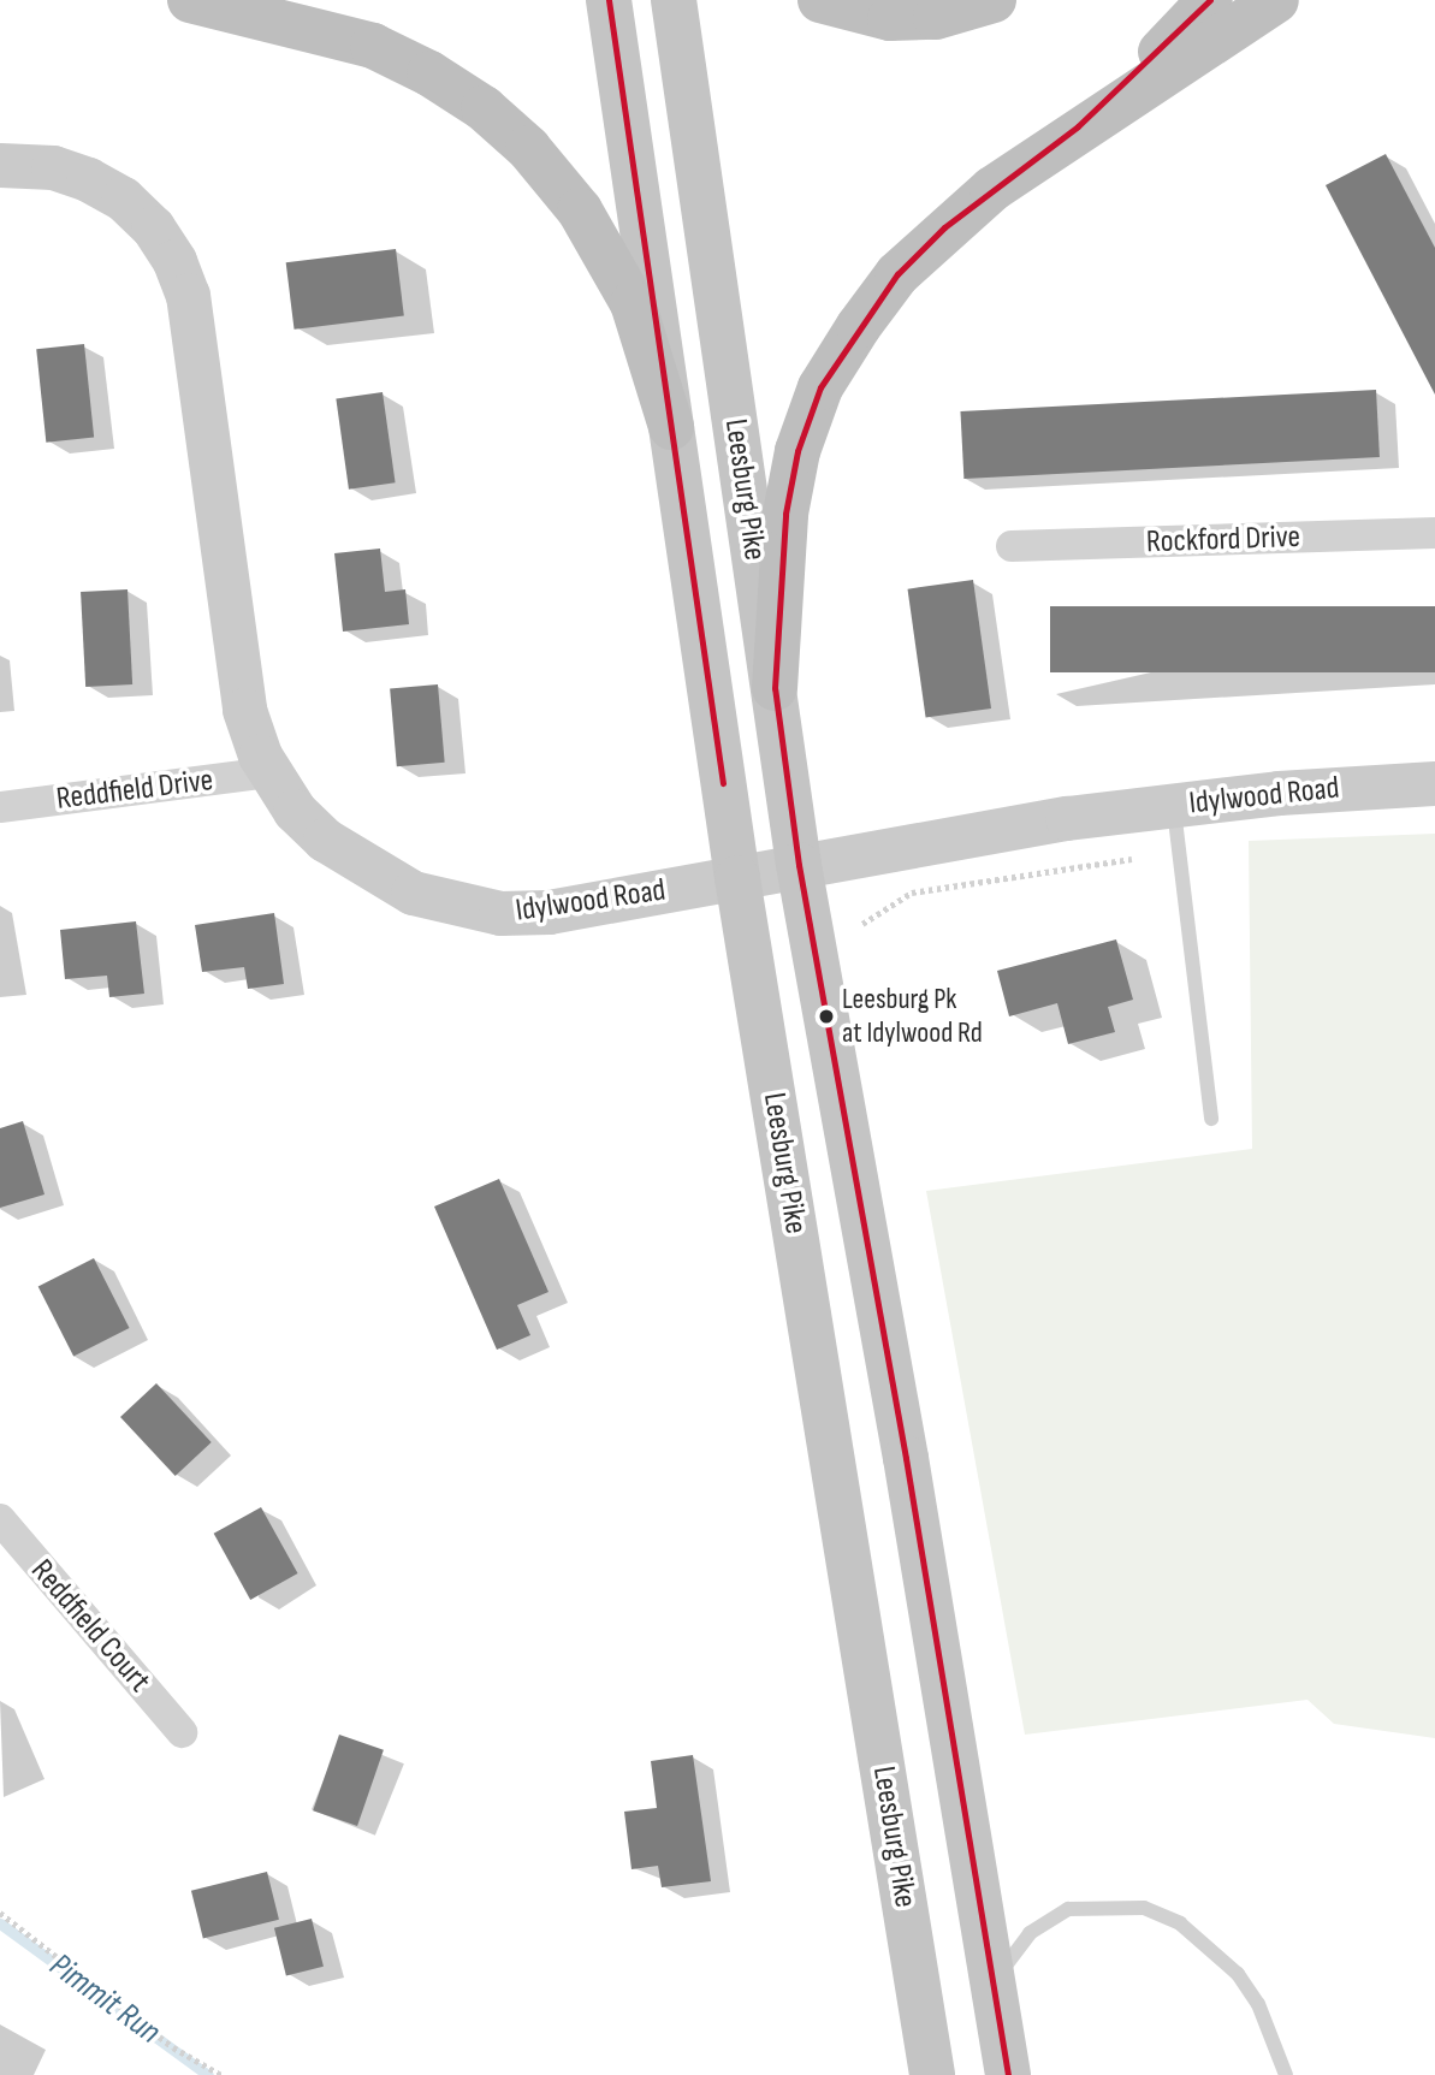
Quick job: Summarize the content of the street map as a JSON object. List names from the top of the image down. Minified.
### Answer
{"streets":{"main road":["Leesburg Pike","Idylwood Road"],"street":["Rockford Drive","Reddfield Drive","Reddfield Court"]},"crossings":[["Leesburg Pike","Idylwood Road"],["Reddfield Drive","Idylwood Road"]],"water":["Pimmit Run"],"places":["Leesburg Pk at Idylwood Rd"]}
